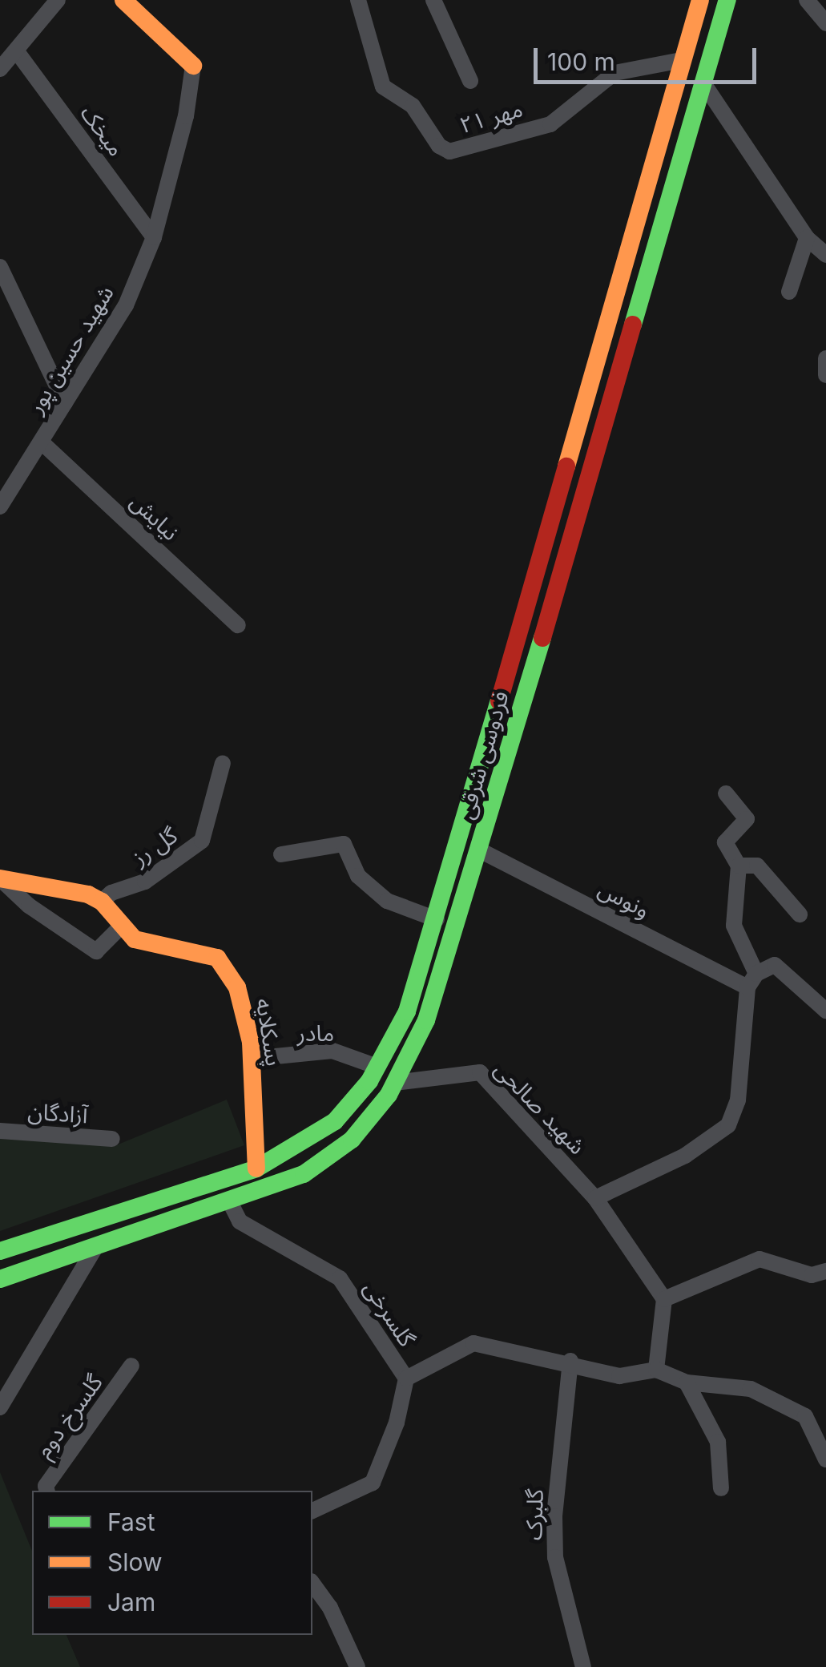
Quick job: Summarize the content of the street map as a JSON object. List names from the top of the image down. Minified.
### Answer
{"streets":{"main road":["فردوسی شرقی","پسکلایه"],"street":["مهر ۲۱","میخک","شهید حسین پور","نیایش","گل رز","ونوس","مادر","شهید صالحی","آزادگان","گلسرخی","گلسرخ دوم","گلبرک"]},"crossings":[["مهر ۲۱","فردوسی شرقی"],["میخک","شهید حسین پور"],["شهید حسین پور","نیایش"],["فردوسی شرقی","ونوس"],["فردوسی شرقی","پسکلایه"],["فردوسی شرقی","مادر"],["فردوسی شرقی","شهید صالحی"],["فردوسی شرقی","گلسرخی"],["گل رز","پسکلایه"],["پسکلایه","مادر"]],"legend":["Fast","Slow","Jam"],"scale_bar":"100 m"}
